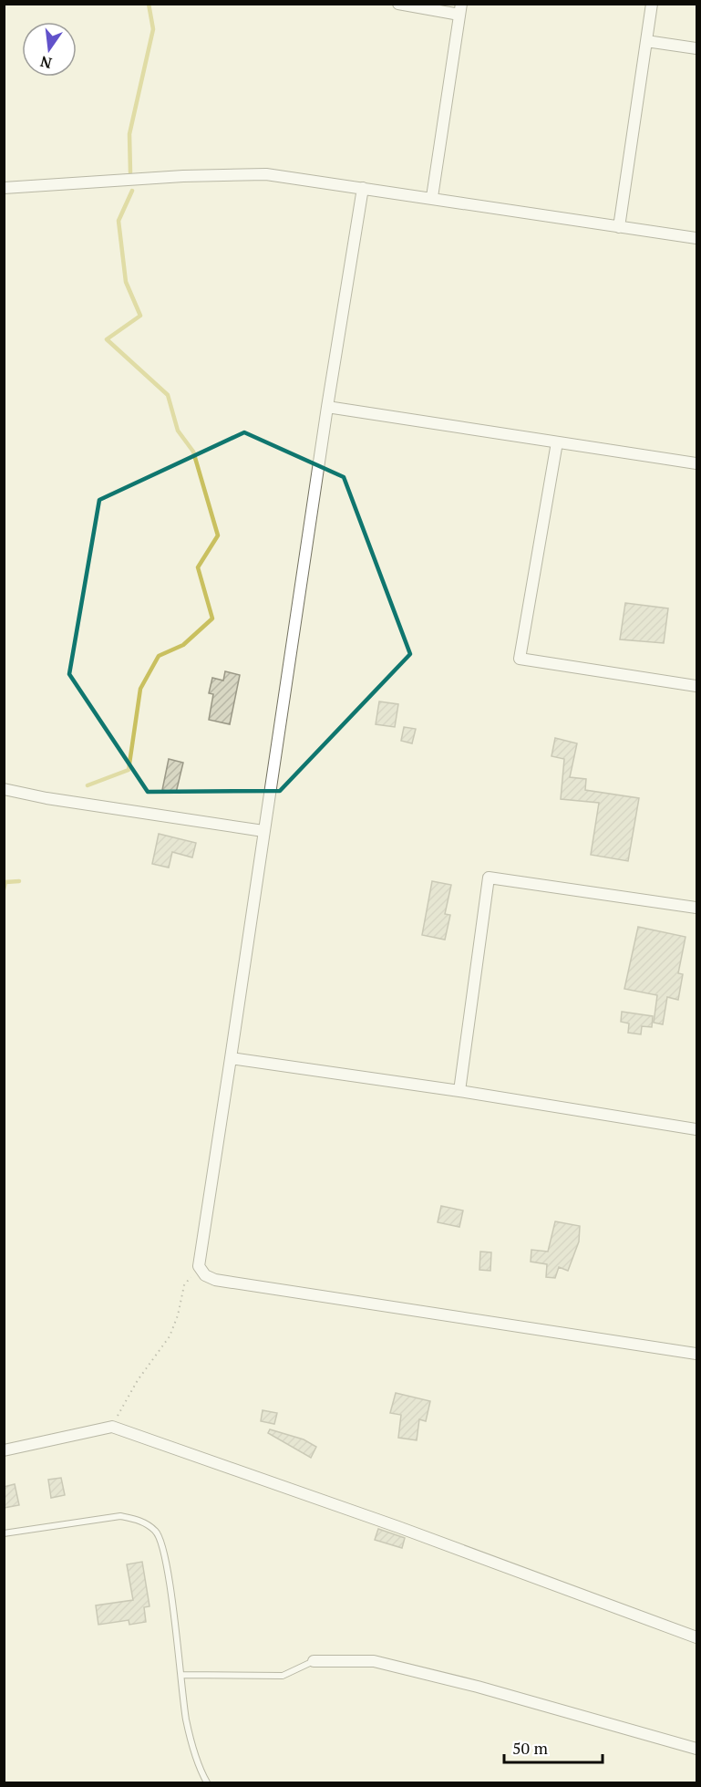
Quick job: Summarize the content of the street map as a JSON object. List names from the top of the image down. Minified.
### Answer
{"scale_bar":"50 m","north":"bottom"}
